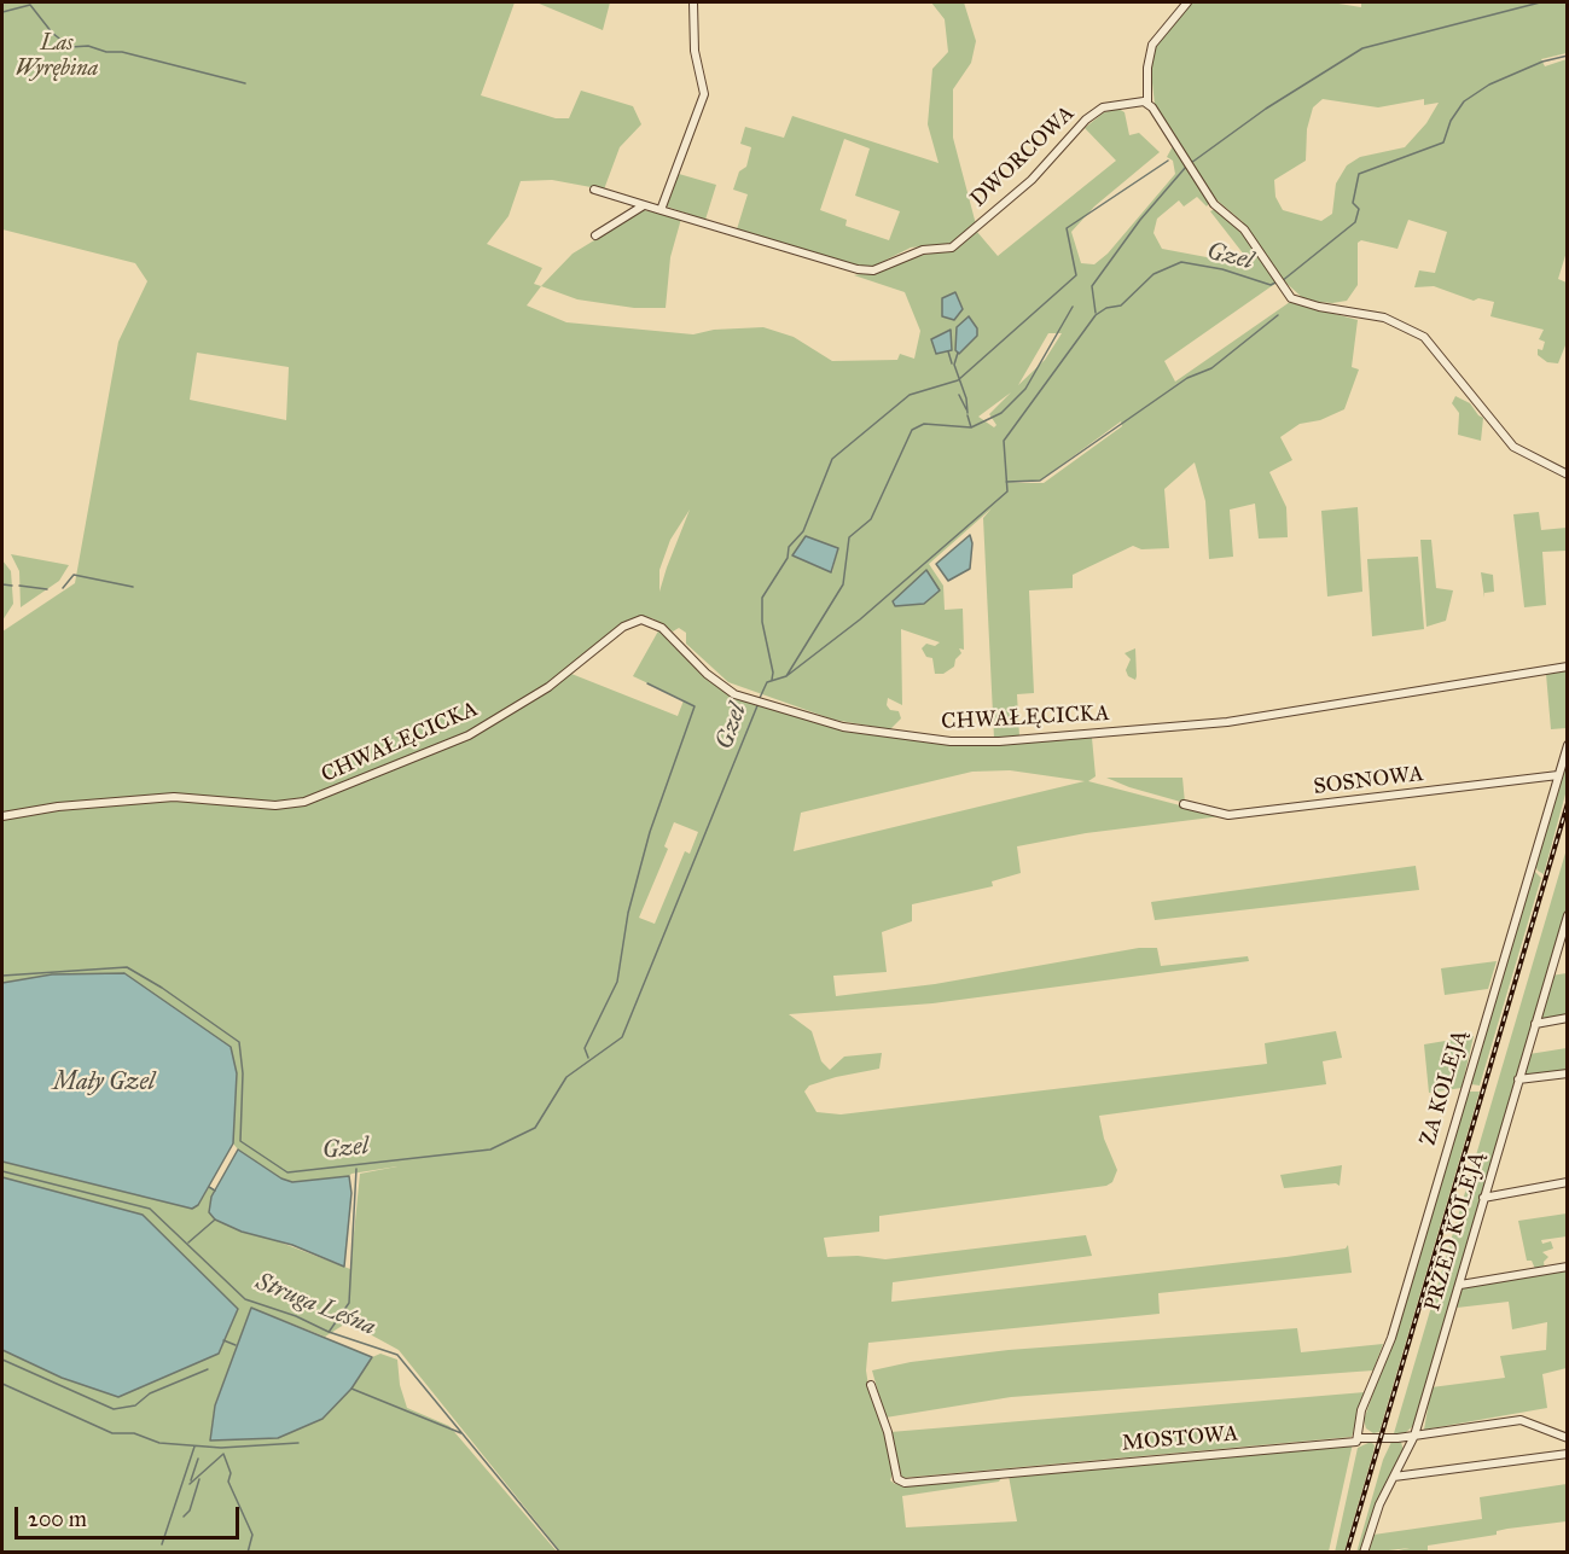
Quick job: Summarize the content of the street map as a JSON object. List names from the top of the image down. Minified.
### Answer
{"streets":{"street":["DWORCOWA","CHWAŁĘCICKA","SOSNOWA","ZA KOLEJĄ","PRZED KOLEJĄ","MOSTOWA"]},"crossings":[["SOSNOWA","ZA KOLEJĄ"],["ZA KOLEJĄ","MOSTOWA"],["PRZED KOLEJĄ","MOSTOWA"]],"water":["Gzel","Mały Gzel","Struga Leśna"],"parks":["Las Wyrębina"],"scale_bar":"200 m"}
